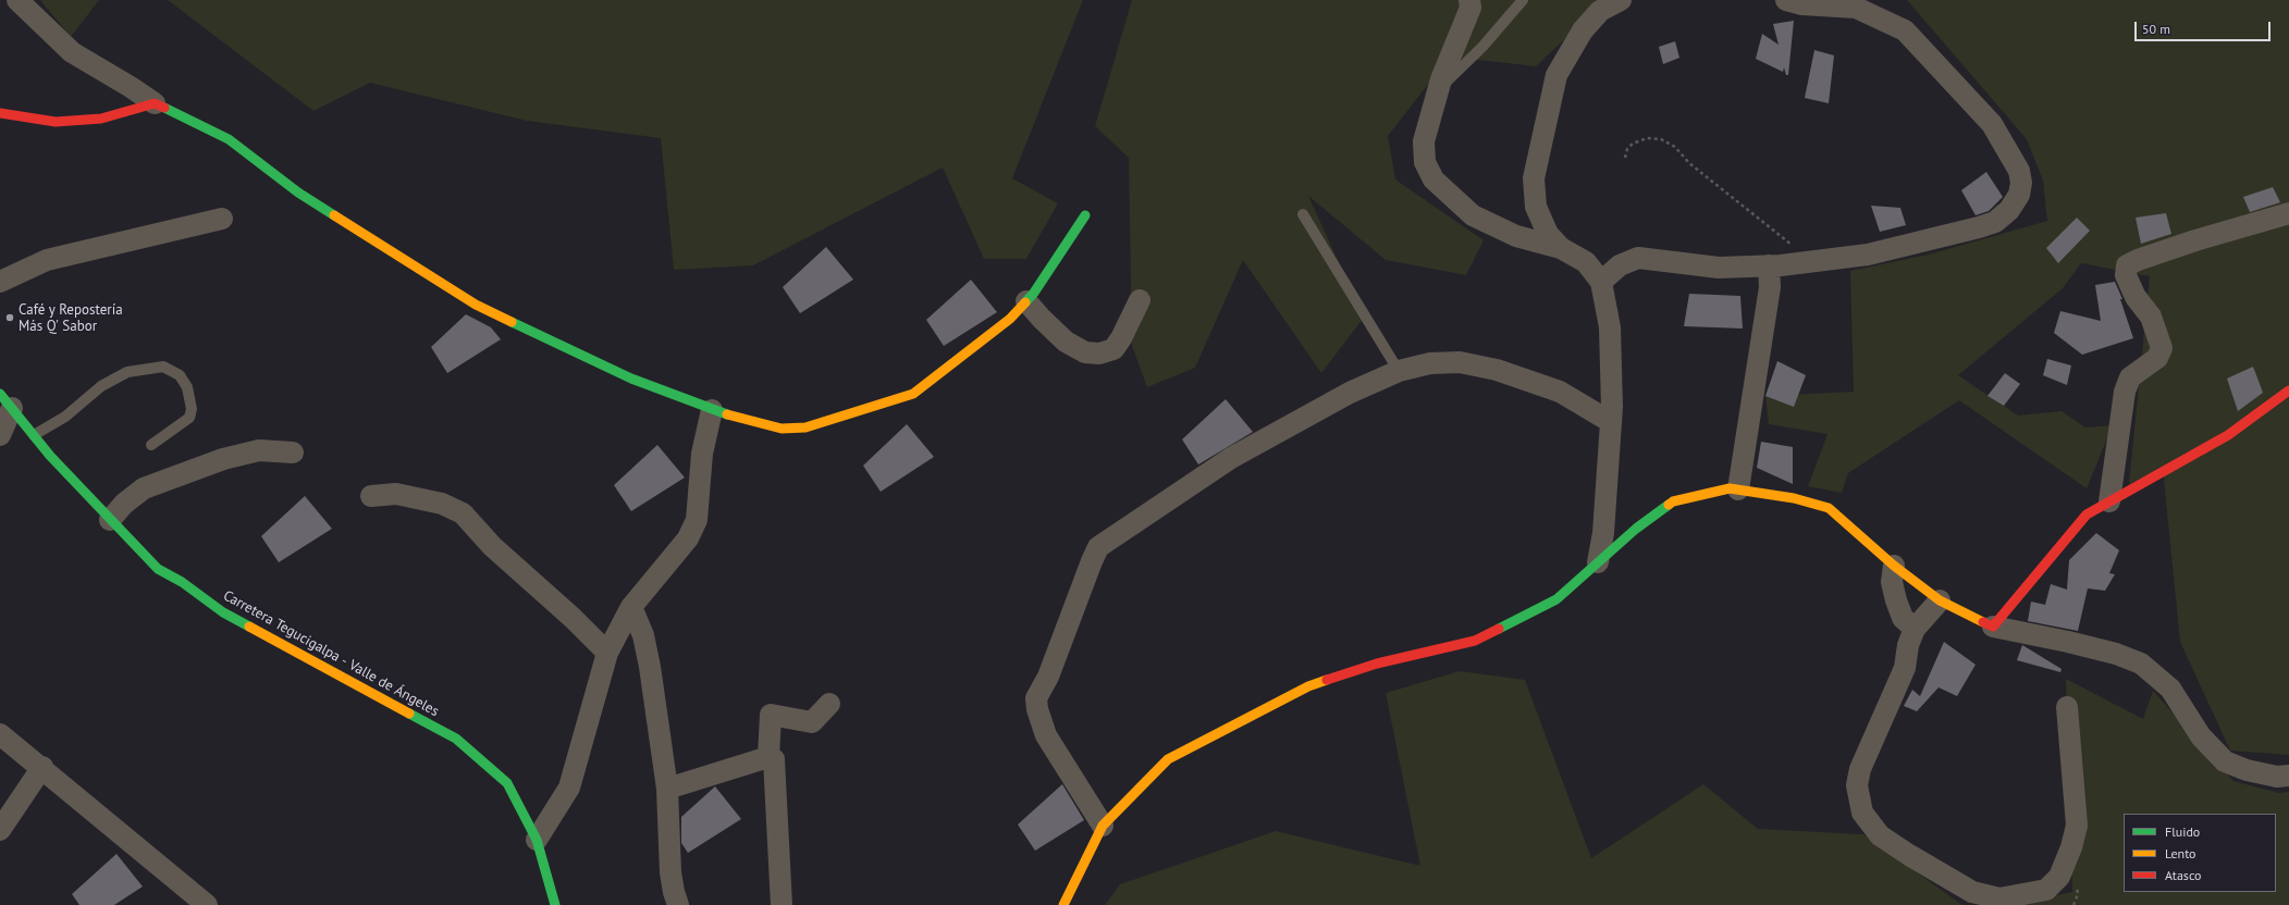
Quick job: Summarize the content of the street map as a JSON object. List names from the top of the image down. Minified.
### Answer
{"streets":{"street":["Carretera Tegucigalpa - Valle de Ángeles"]},"places":["Café y Repostería Más Q' Sabor"],"legend":["Fluido","Lento","Atasco"],"scale_bar":"50 m"}
